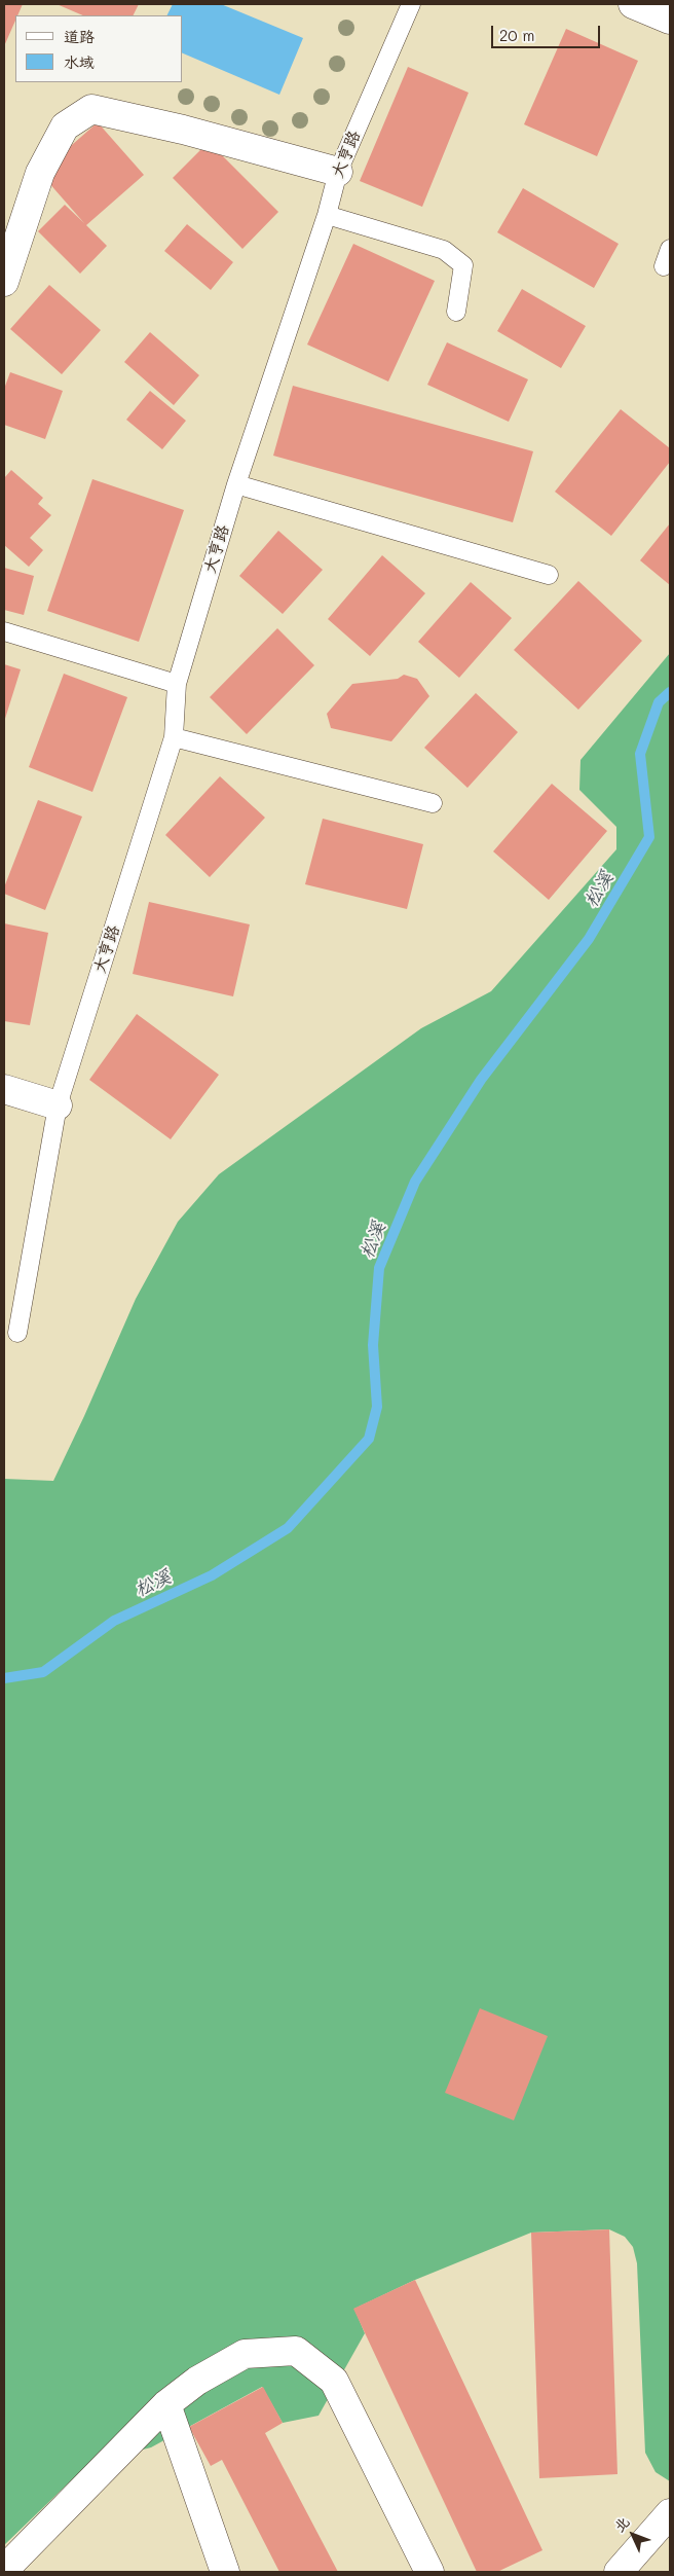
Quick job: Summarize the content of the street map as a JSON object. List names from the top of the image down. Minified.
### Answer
{"streets":{"lane":["大亨路"]},"water":["松溪"],"legend":["道路","水域"],"scale_bar":"20 m","north":"top left"}
